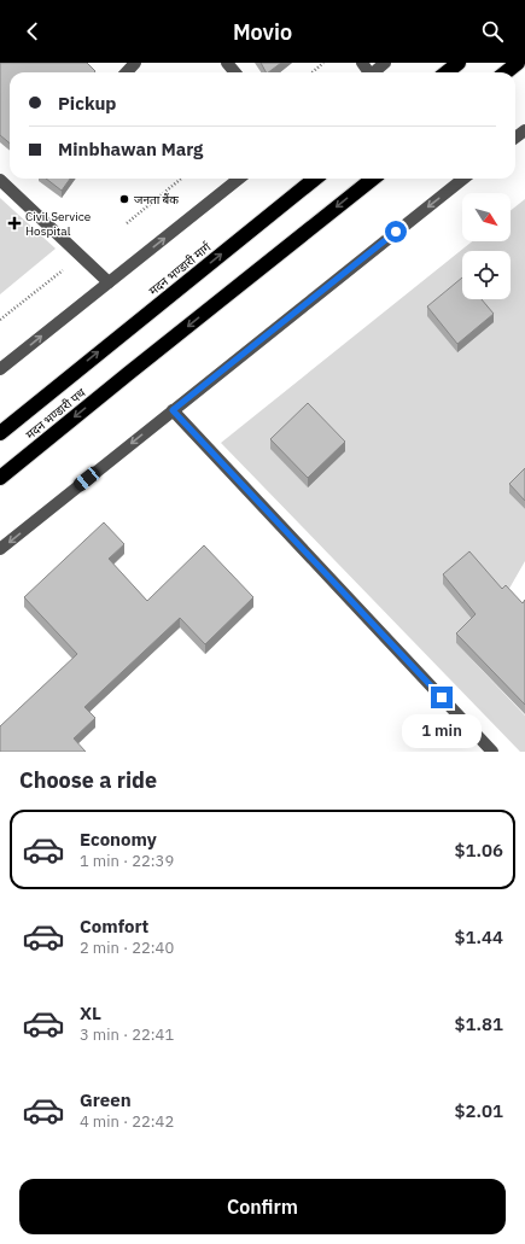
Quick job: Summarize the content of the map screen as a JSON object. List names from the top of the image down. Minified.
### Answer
{"streets":{"highway":["मदन भण्डारी मार्ग","मदन भण्डारी पथ"]},"crossings":[["मदन भण्डारी मार्ग","मदन भण्डारी पथ"]],"one_way":["मदन भण्डारी मार्ग","मदन भण्डारी पथ"],"places":{"other":["जनता बैंक"],"health":["Civil Service Hospital"]},"north":"bottom right","page":{"header":"Movio","banner":["Pickup","Minbhawan Marg"],"bubble":"1 min","heading":"Choose a ride","list":[{"name":"Economy","note":"1 min · 22:39","value":"$1.06"},{"name":"Comfort","note":"2 min · 22:40","value":"$1.44"},{"name":"XL","note":"3 min · 22:41","value":"$1.81"},{"name":"Green","note":"4 min · 22:42","value":"$2.01"}],"buttons":"Confirm"}}
